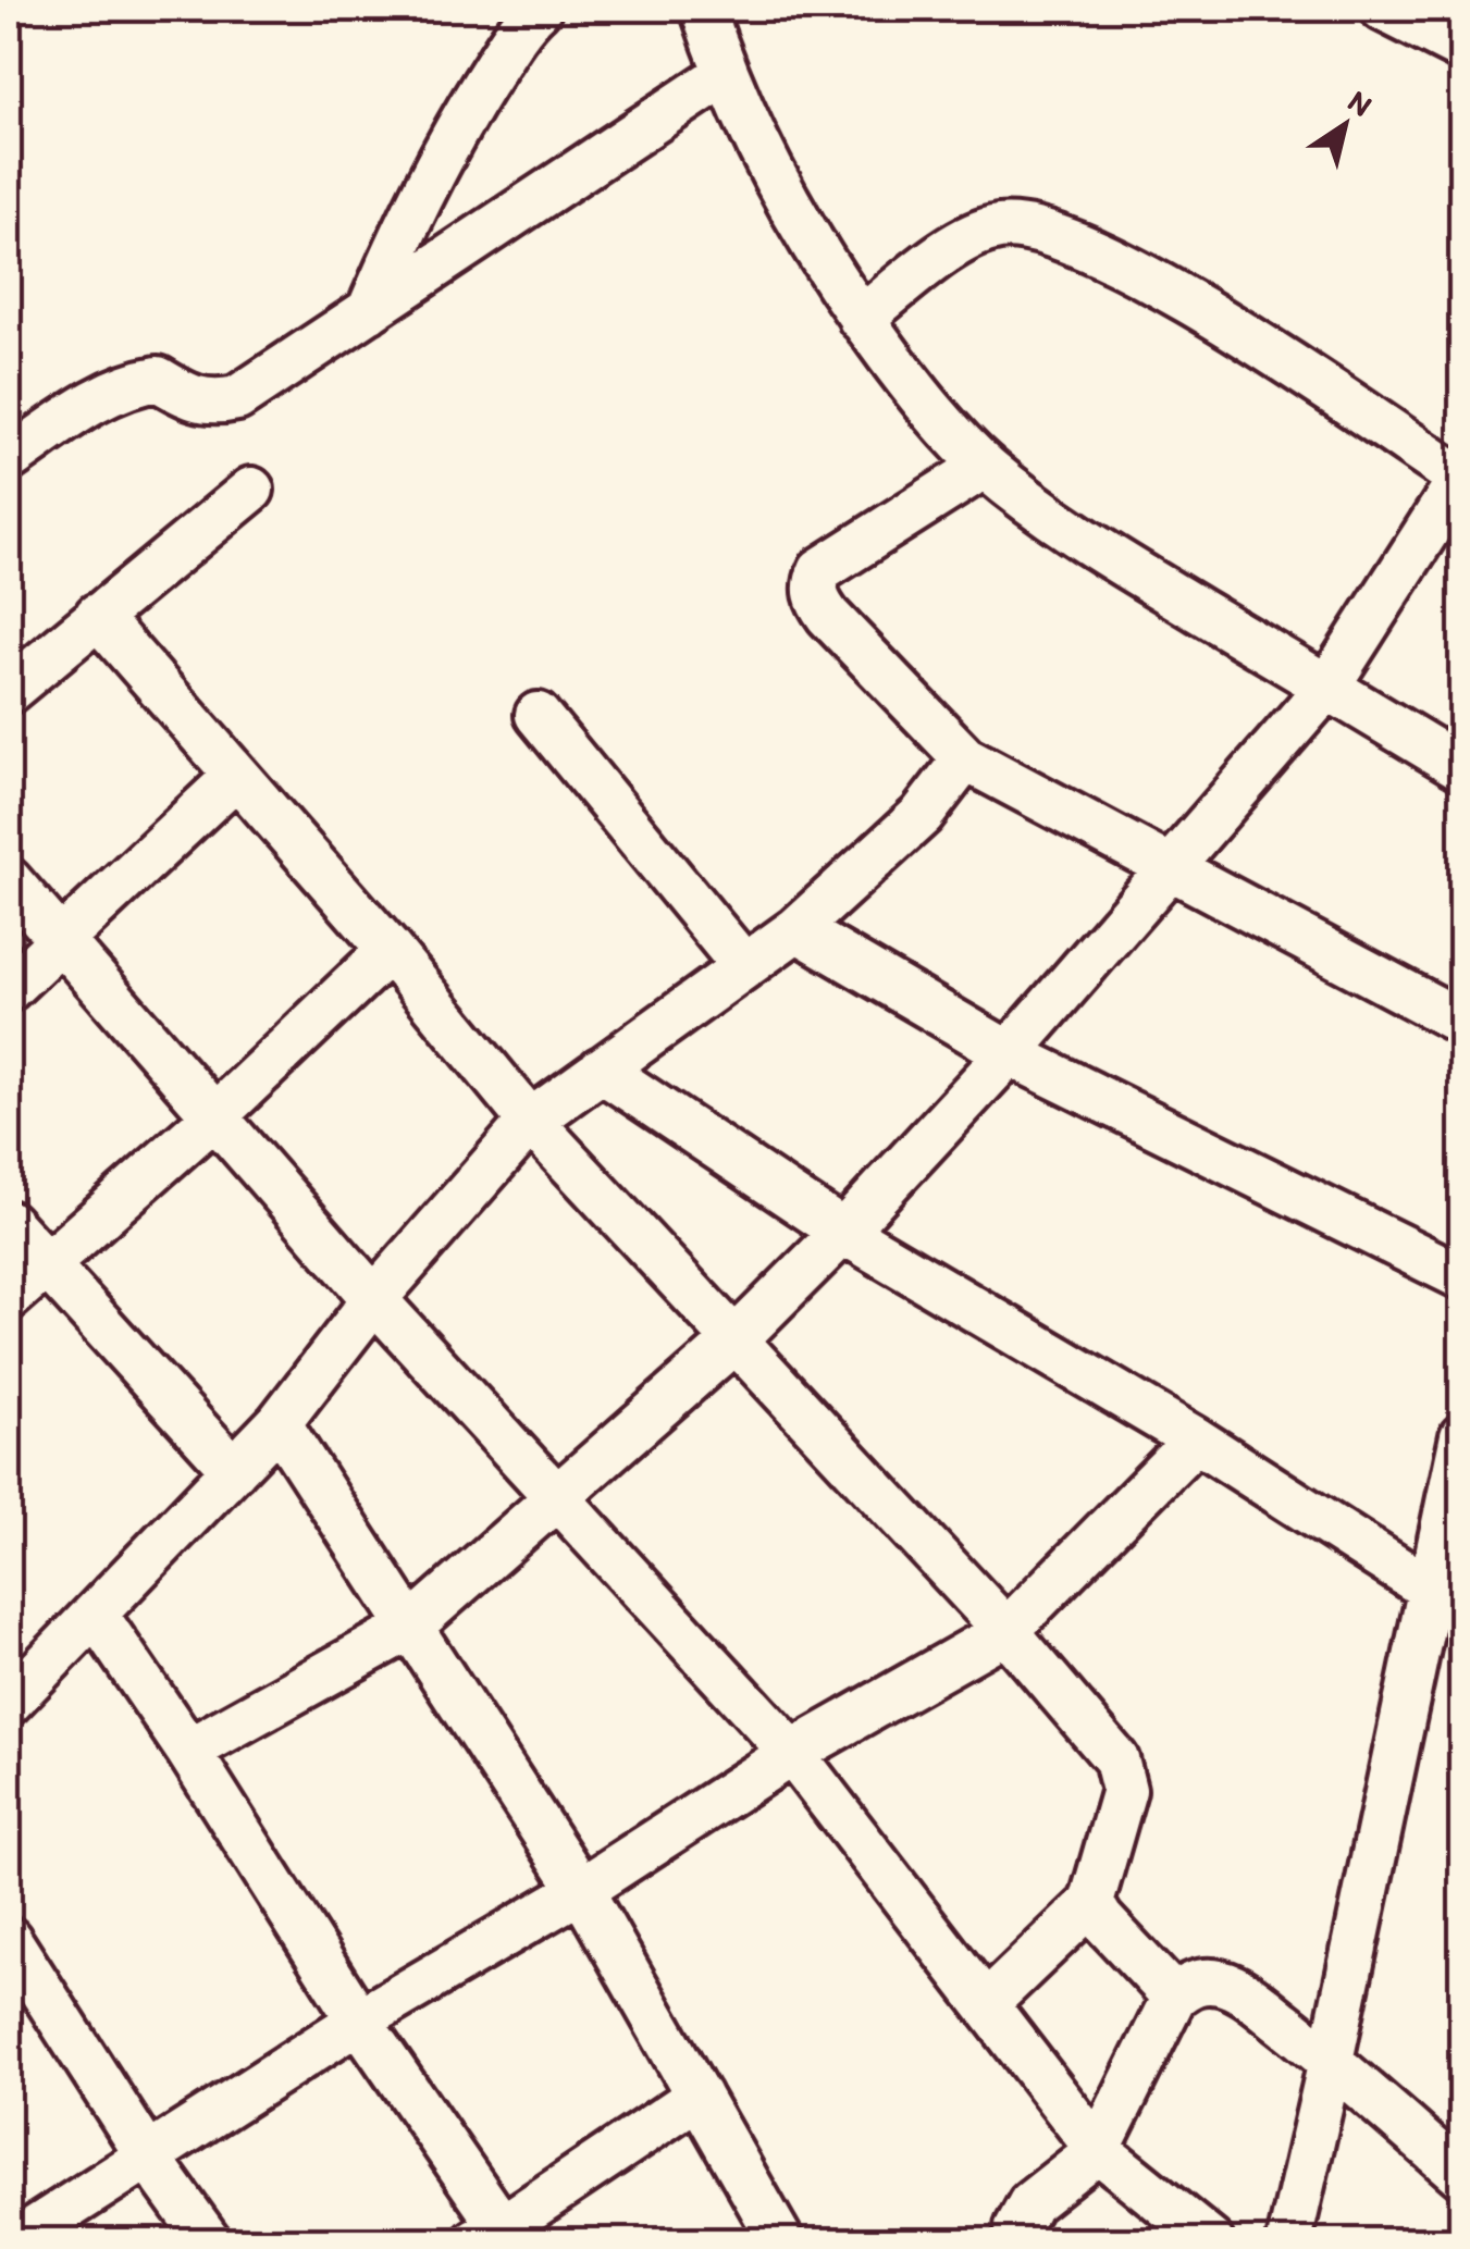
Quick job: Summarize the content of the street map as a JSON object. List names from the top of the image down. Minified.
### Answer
{"north":"top right"}
